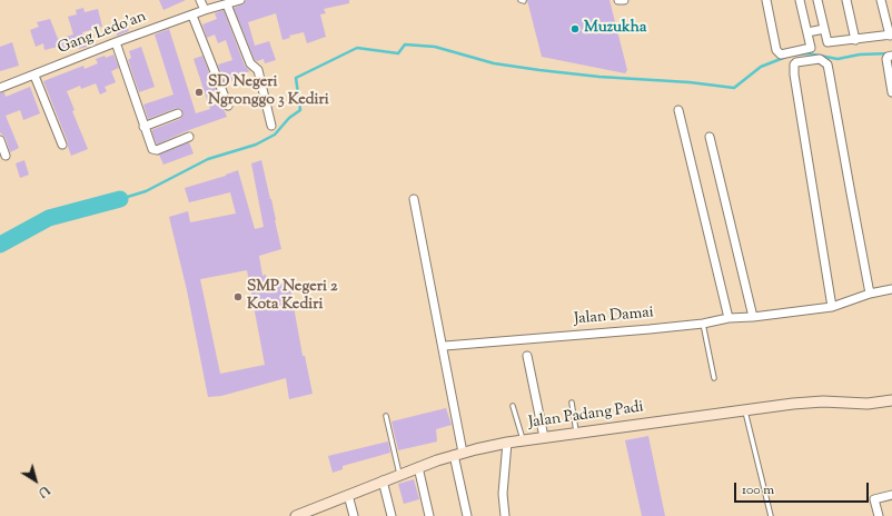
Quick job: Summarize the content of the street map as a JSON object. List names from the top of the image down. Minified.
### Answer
{"streets":{"main road":["Jalan Padang Padi"],"street":["Gang Ledo'an","Jalan Damai"]},"places":["Muzukha","SD Negeri Ngronggo 3 Kediri","SMP Negeri 2 Kota Kediri"],"scale_bar":"100 m","north":"bottom right"}
